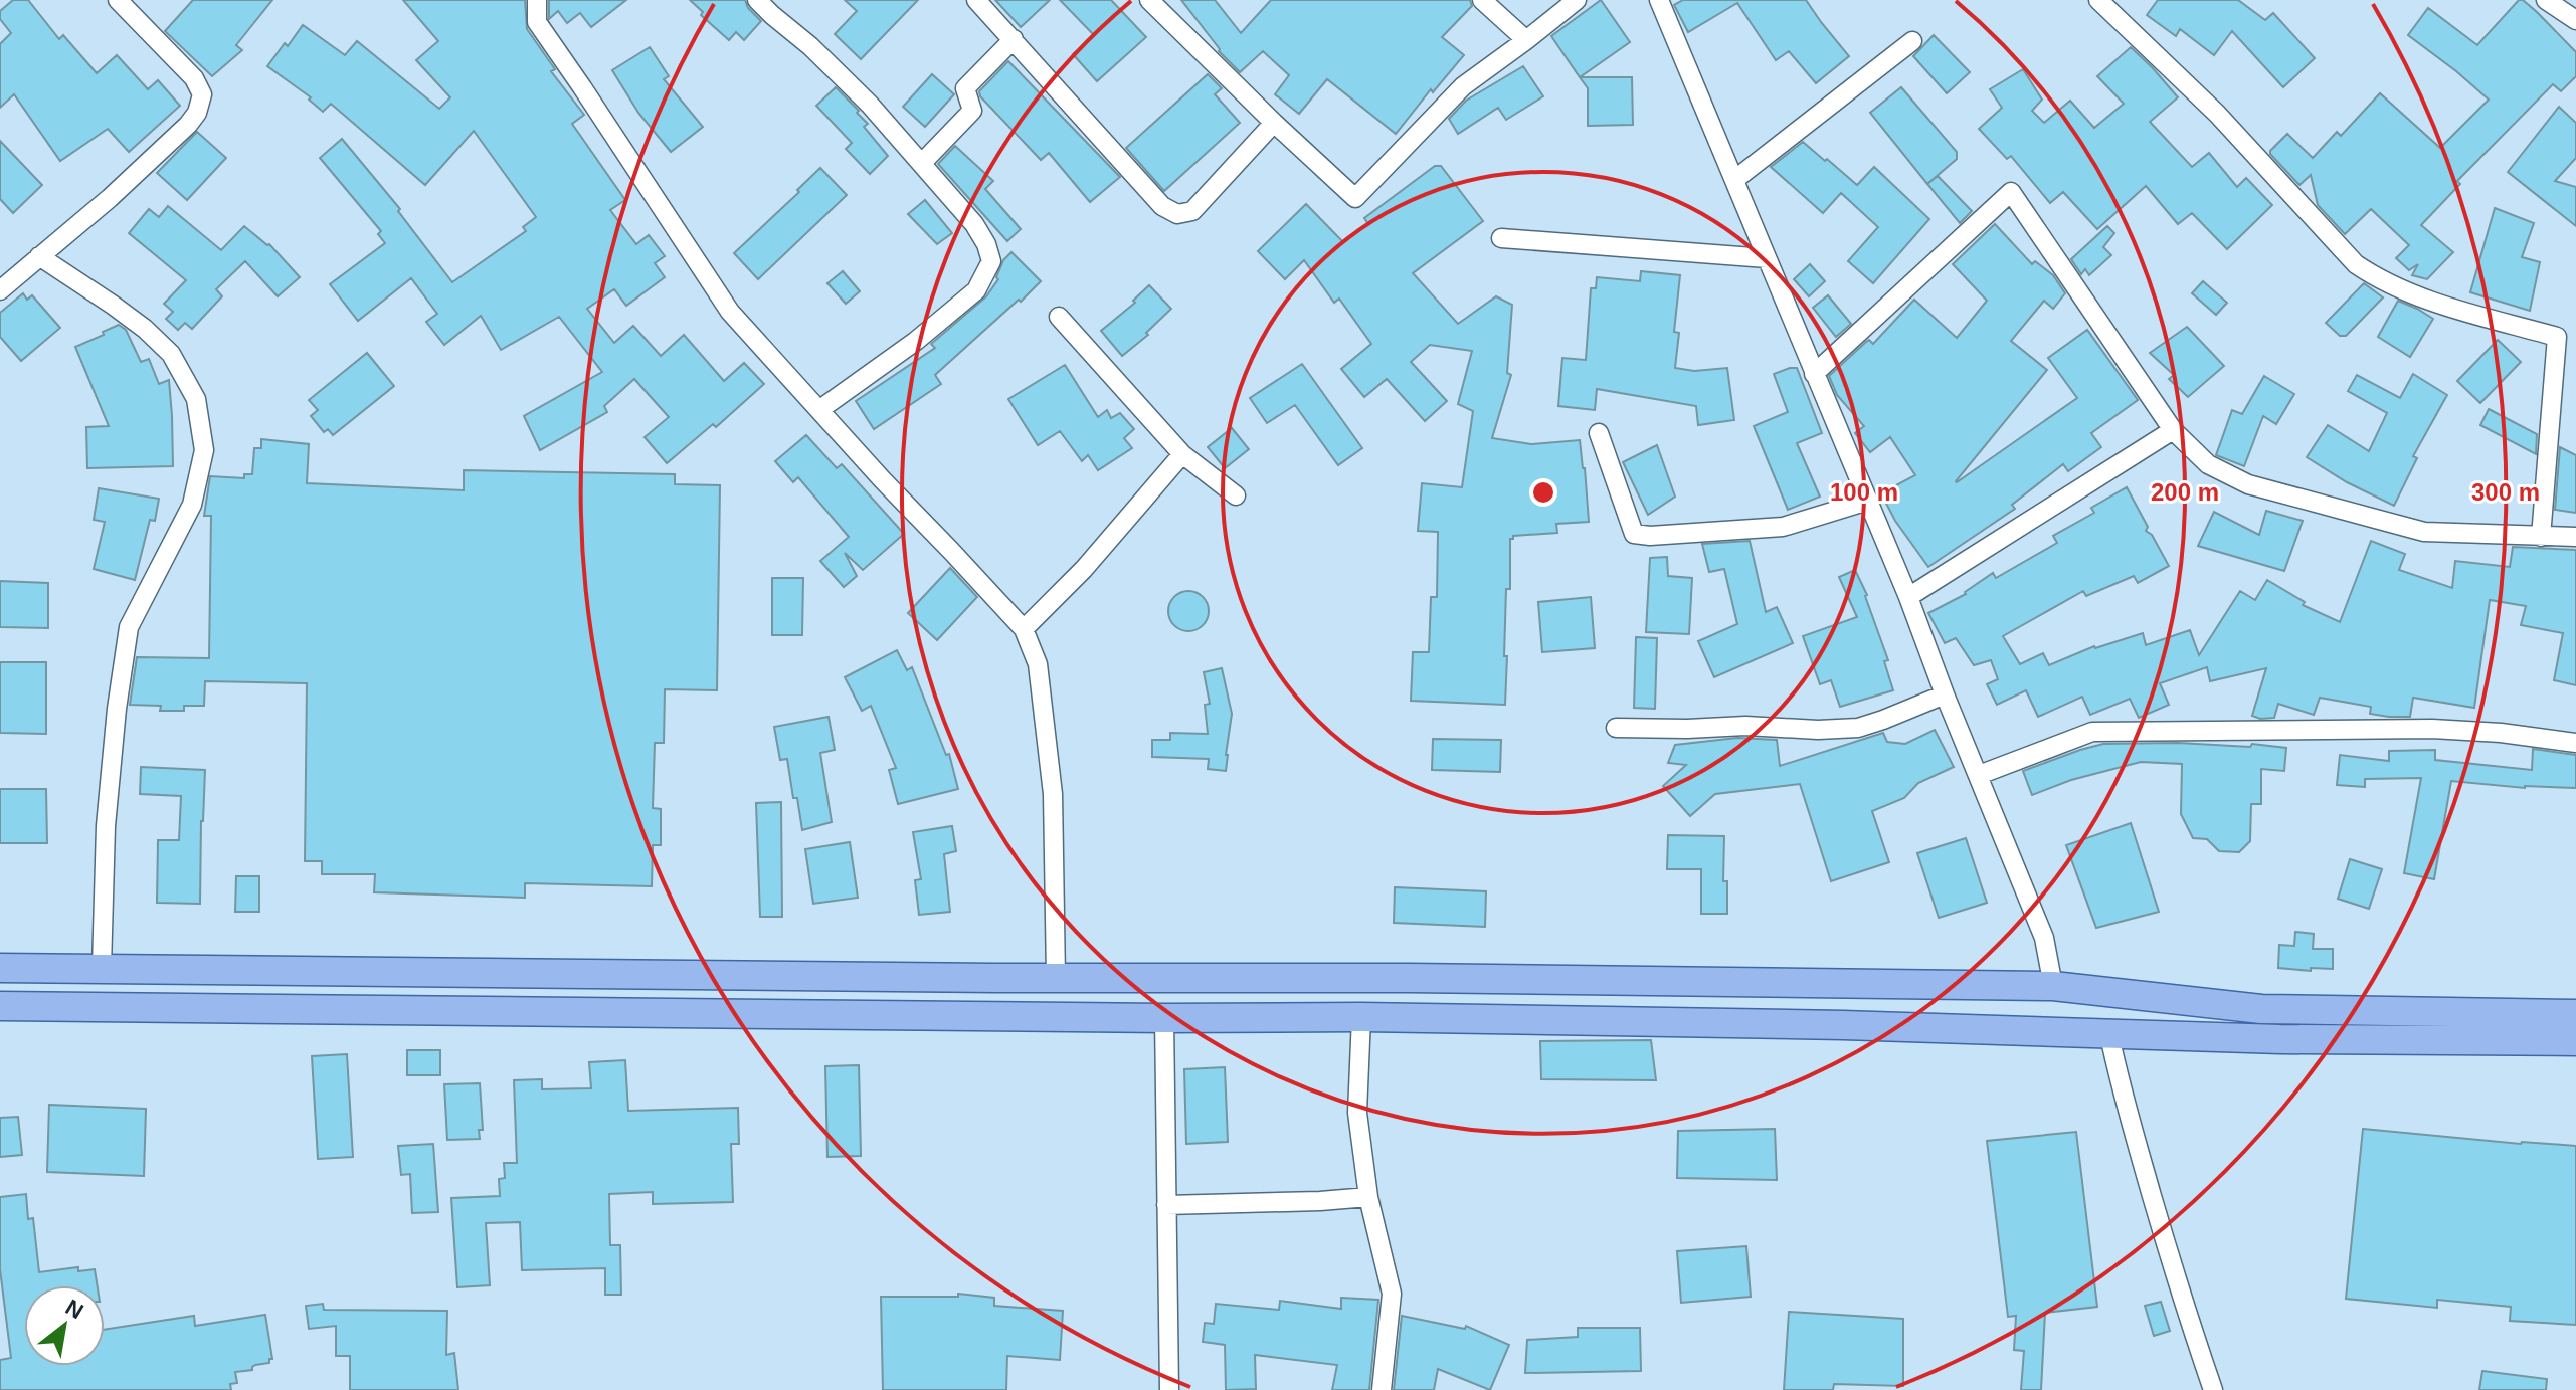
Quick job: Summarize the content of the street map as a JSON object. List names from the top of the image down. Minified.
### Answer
{"north":"top right","rings":["100 m","200 m","300 m"]}
